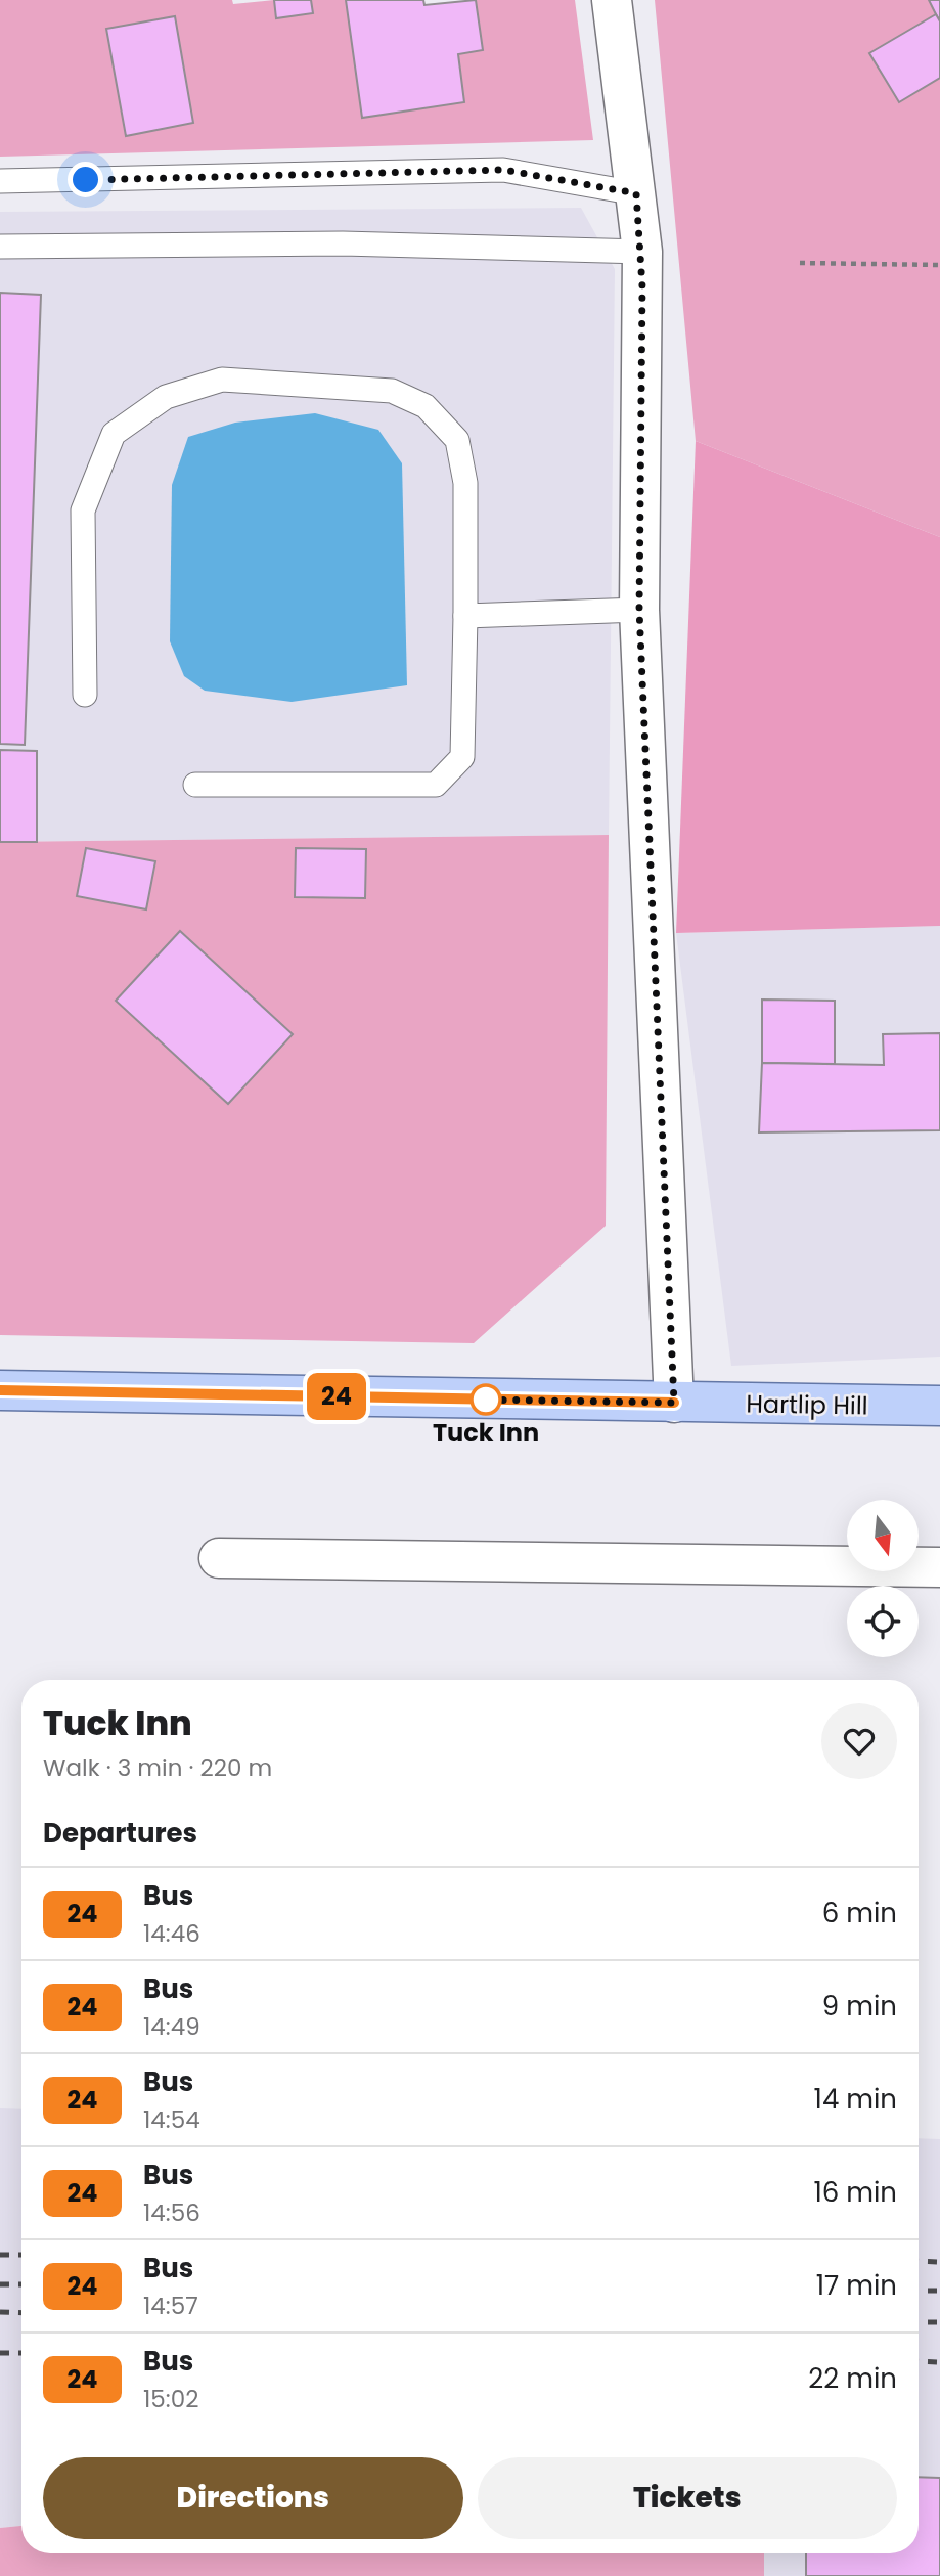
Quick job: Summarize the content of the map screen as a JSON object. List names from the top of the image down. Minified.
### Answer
{"streets":{"main road":["Hartlip Hill"]},"places":["Tuck Inn"],"lines":["bus line 24"],"north":"bottom","page":{"on_map":"24","heading":[["Tuck Inn","Walk · 3 min · 220 m"],"Departures"],"list":[{"mark":"24","name":"Bus","note":"14:46","value":"6 min"},{"mark":"24","name":"Bus","note":"14:49","value":"9 min"},{"mark":"24","name":"Bus","note":"14:54","value":"14 min"},{"mark":"24","name":"Bus","note":"14:56","value":"16 min"},{"mark":"24","name":"Bus","note":"14:57","value":"17 min"},{"mark":"24","name":"Bus","note":"15:02","value":"22 min"}],"buttons":["Directions","Tickets"]}}
